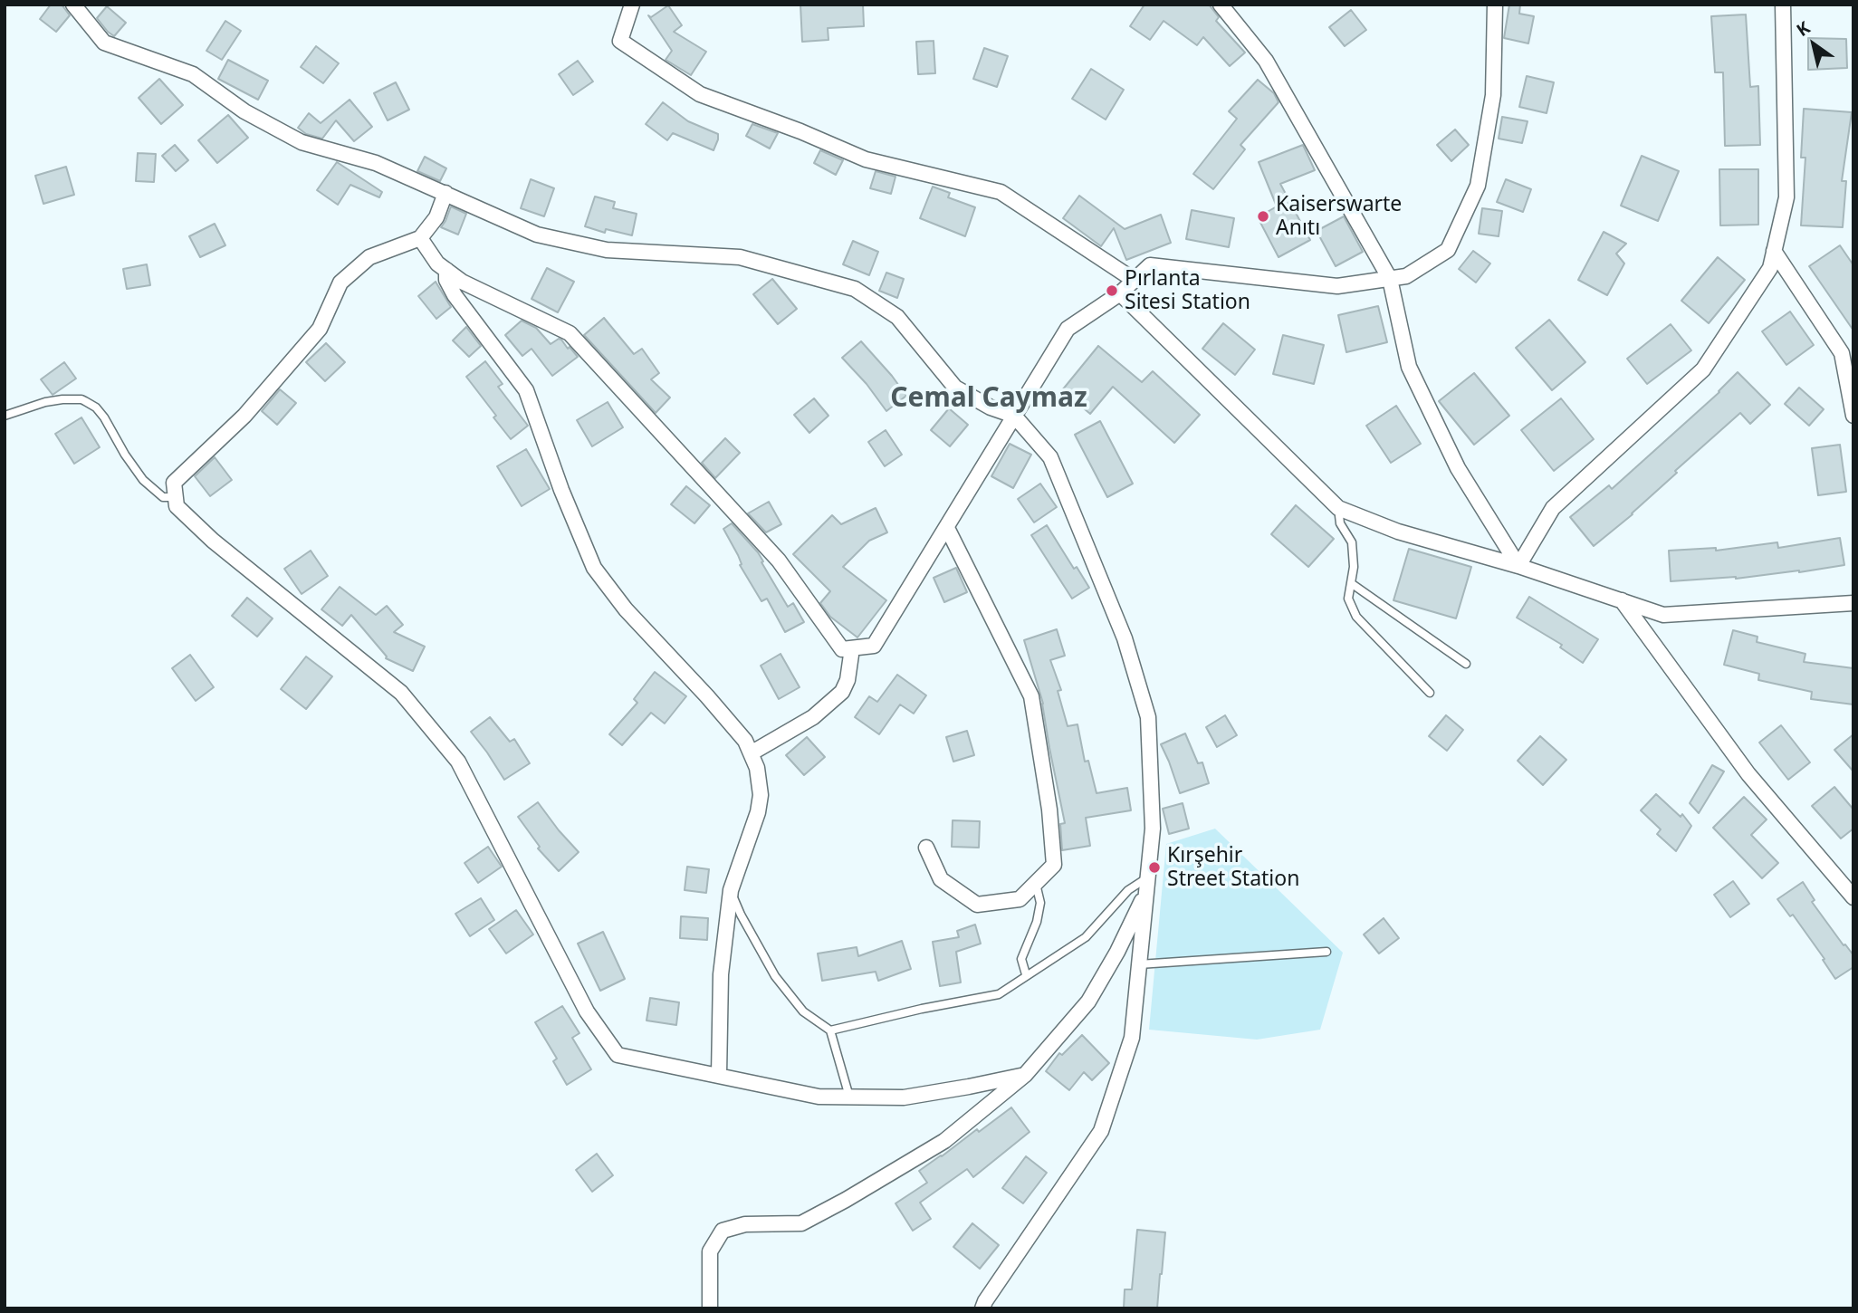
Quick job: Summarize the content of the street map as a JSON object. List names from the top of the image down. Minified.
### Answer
{"districts":["Cemal Caymaz"],"places":["Kaiserswarte Anıtı","Pırlanta Sitesi Station","Kırşehir Street Station"],"north":"top left"}
